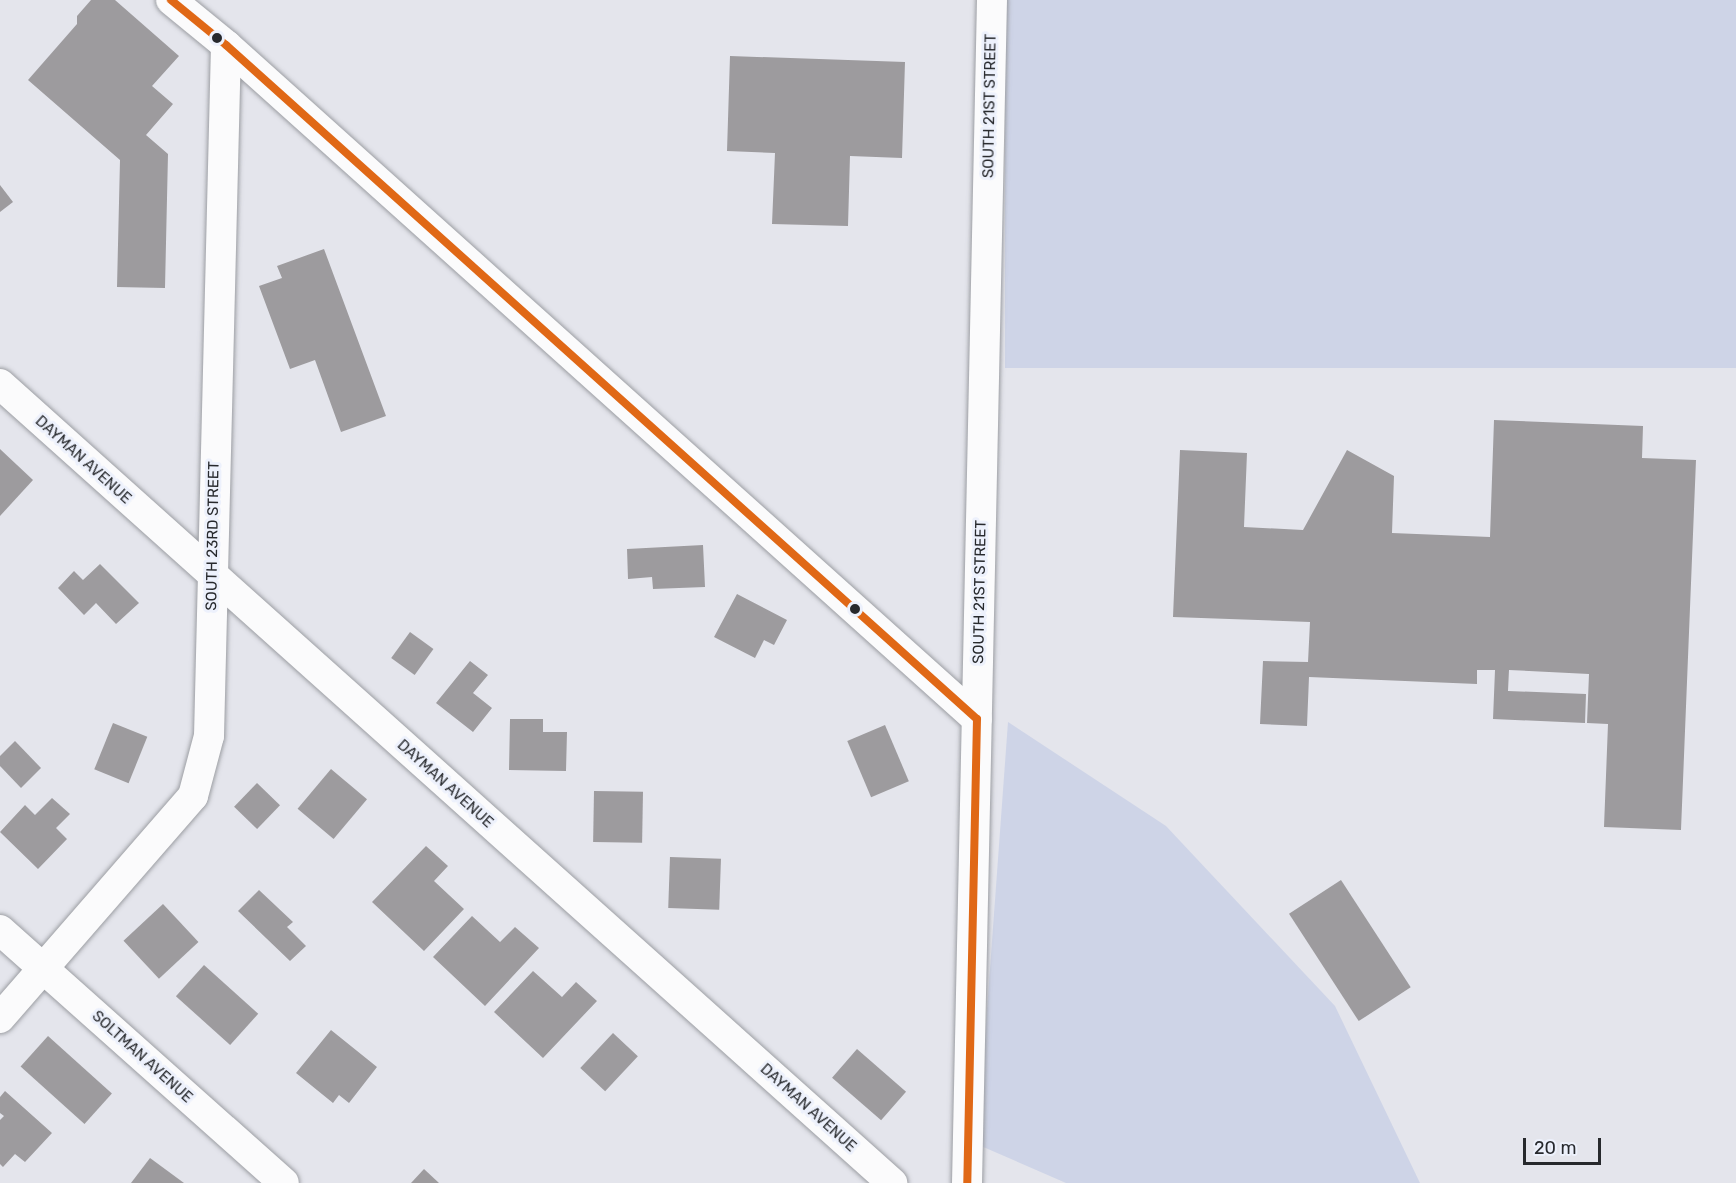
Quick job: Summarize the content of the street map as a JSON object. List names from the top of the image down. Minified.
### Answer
{"streets":{"street":["SOUTH 21ST STREET","DAYMAN AVENUE","SOUTH 23RD STREET","SOLTMAN AVENUE"]},"crossings":[["DAYMAN AVENUE","SOUTH 23RD STREET"],["SOUTH 23RD STREET","SOLTMAN AVENUE"]],"scale_bar":"20 m"}
